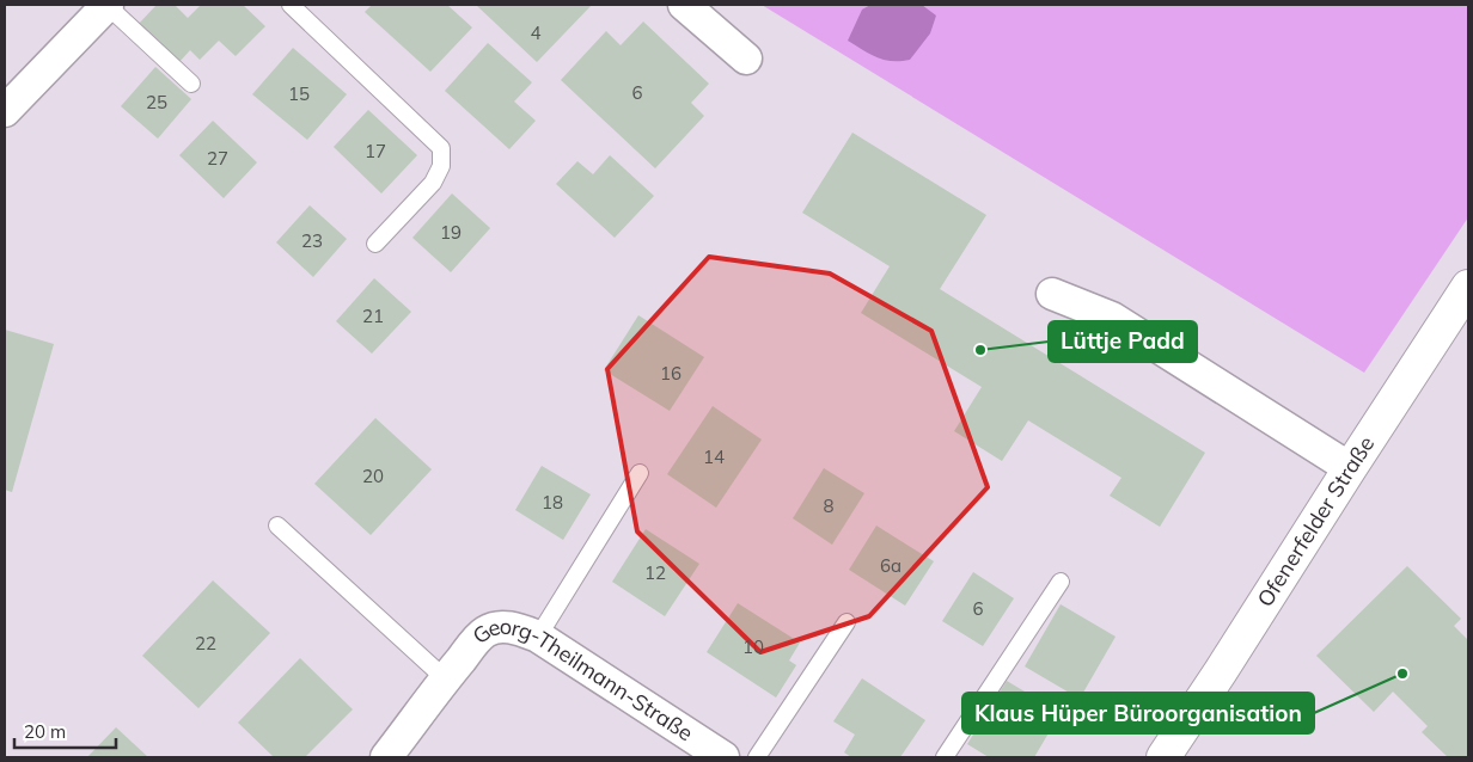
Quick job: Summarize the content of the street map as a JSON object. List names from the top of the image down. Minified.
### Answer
{"streets":{"street":["Ofenerfelder Straße","Georg-Theilmann-Straße"]},"places":["Lüttje Padd","Klaus Hüper Büroorganisation"],"house_numbers":["4","6","15","25","17","27","19","23","21","16","14","20","18","8","6a","12","6","22","10"],"scale_bar":"20 m"}
